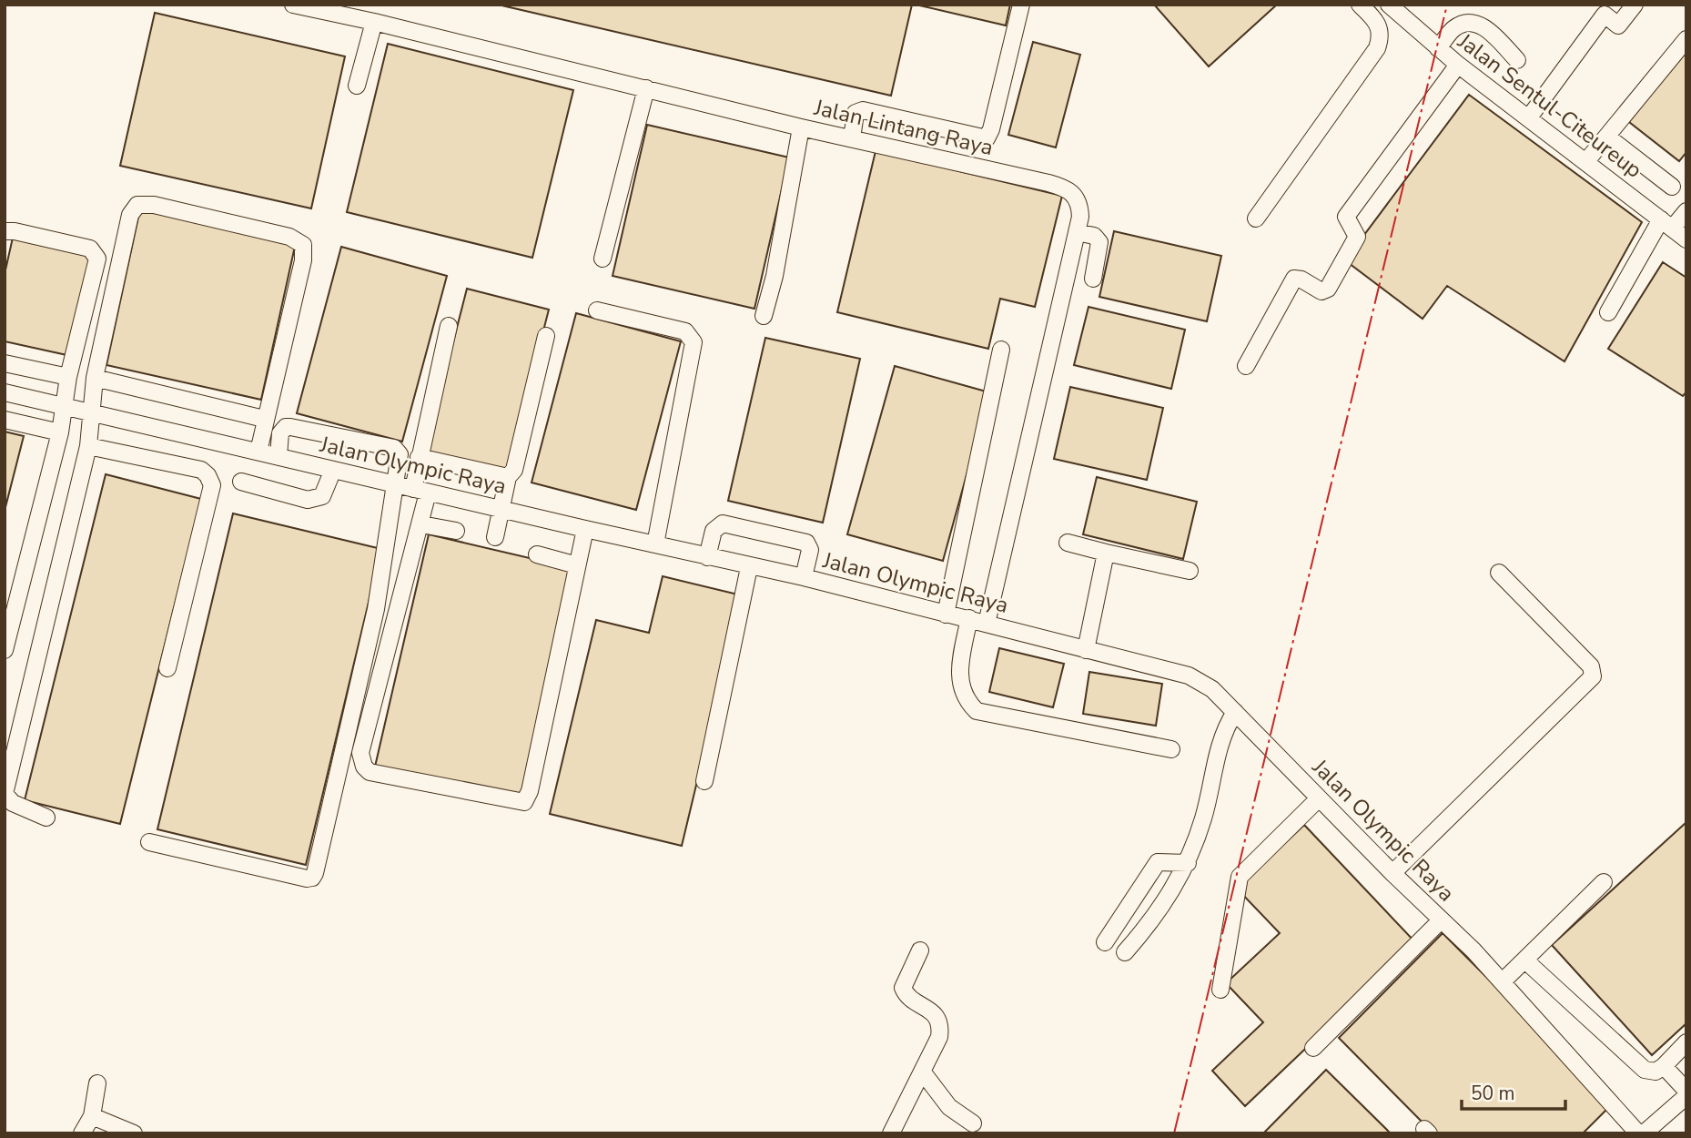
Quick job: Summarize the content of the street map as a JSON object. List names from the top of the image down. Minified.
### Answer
{"streets":{"street":["Jalan Sentul-Citeureup","Jalan Lintang Raya","Jalan Olympic Raya"]},"crossings":[["Jalan Lintang Raya","Jalan Olympic Raya"]],"scale_bar":"50 m"}
